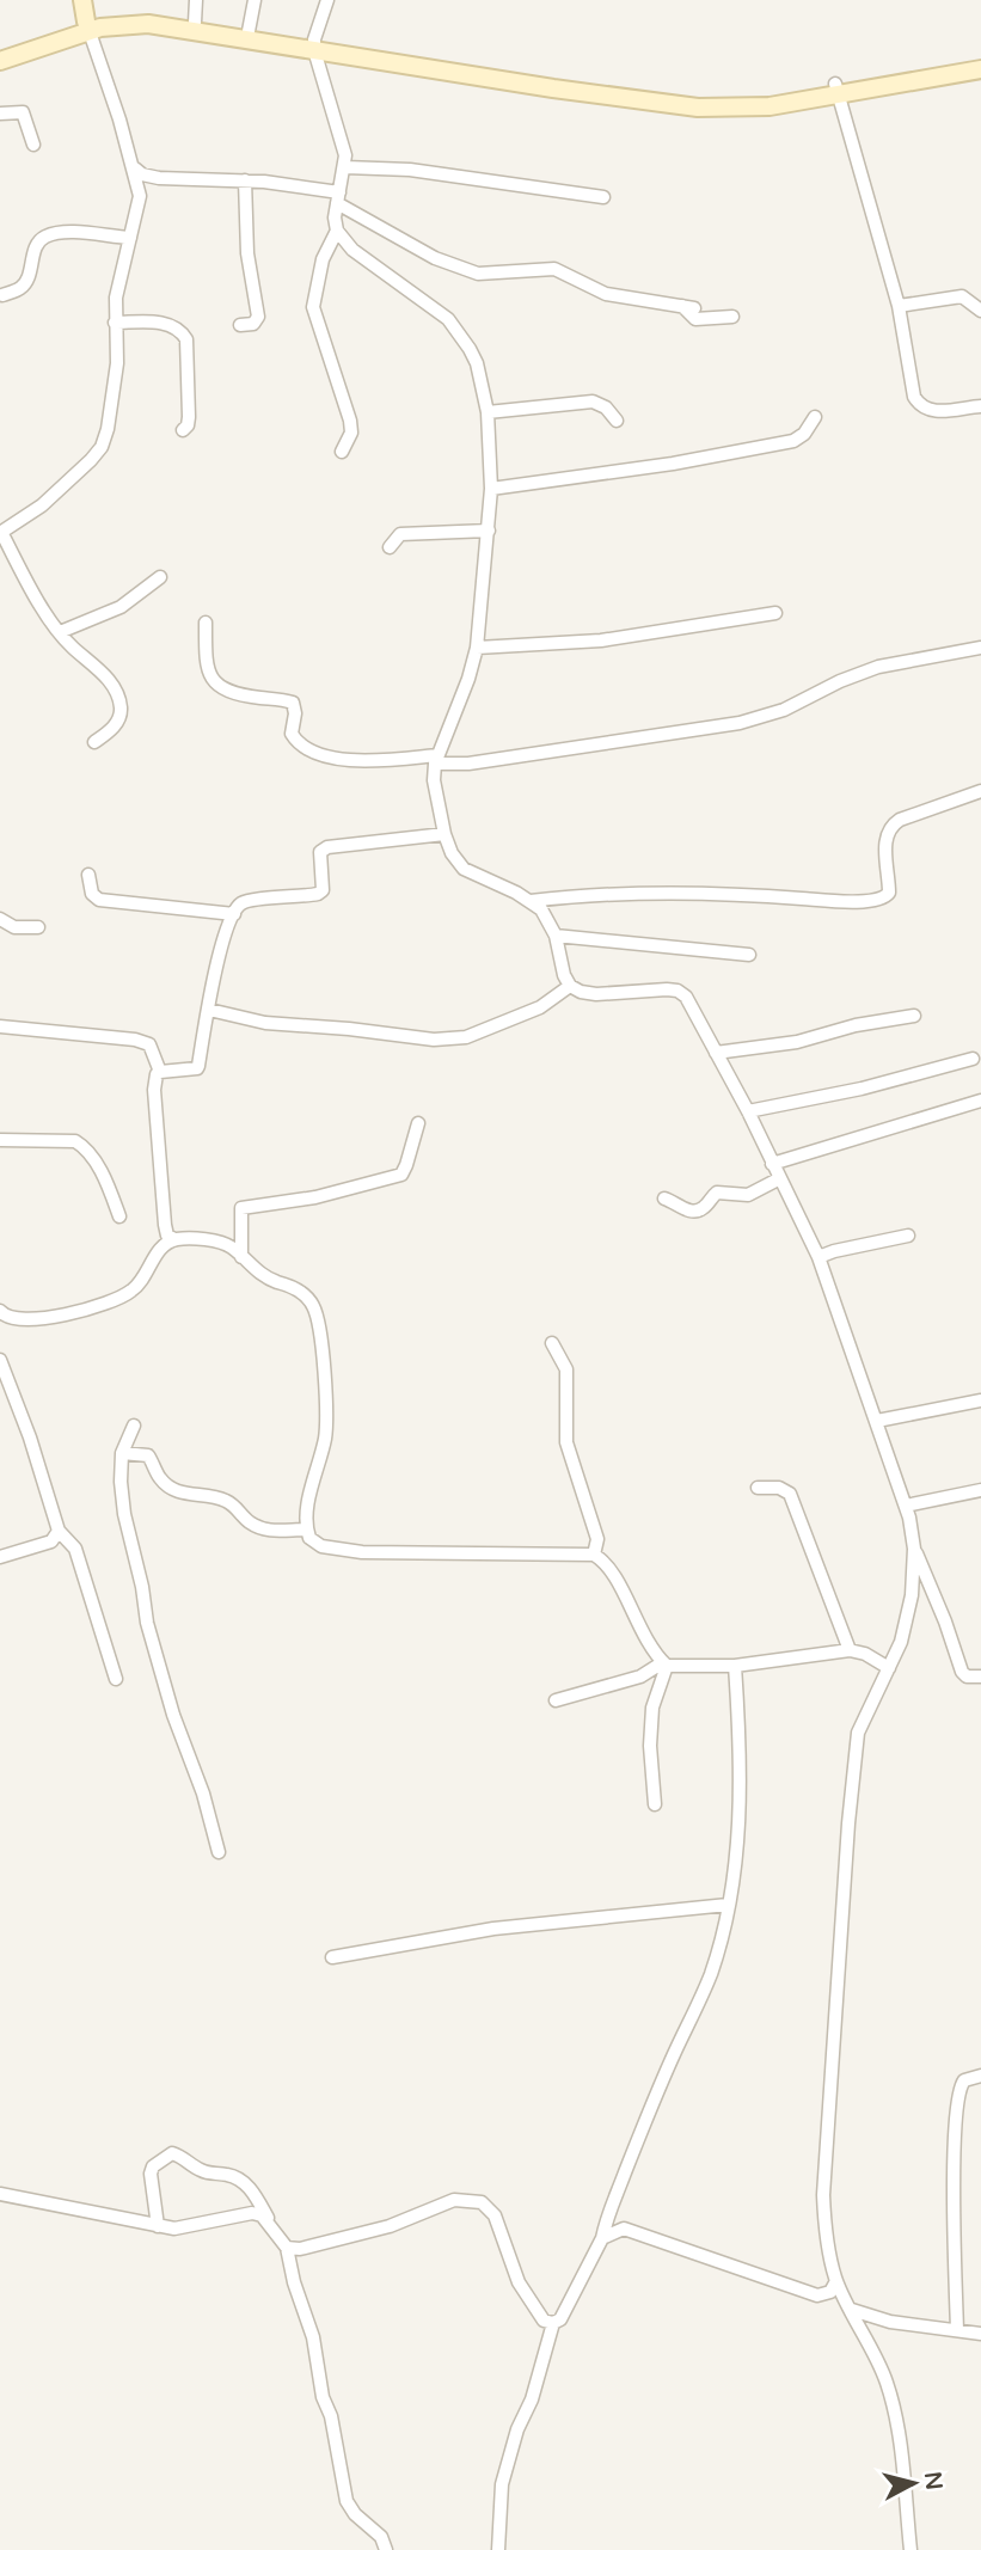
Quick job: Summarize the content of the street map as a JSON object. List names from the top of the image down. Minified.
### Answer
{"north":"right"}
